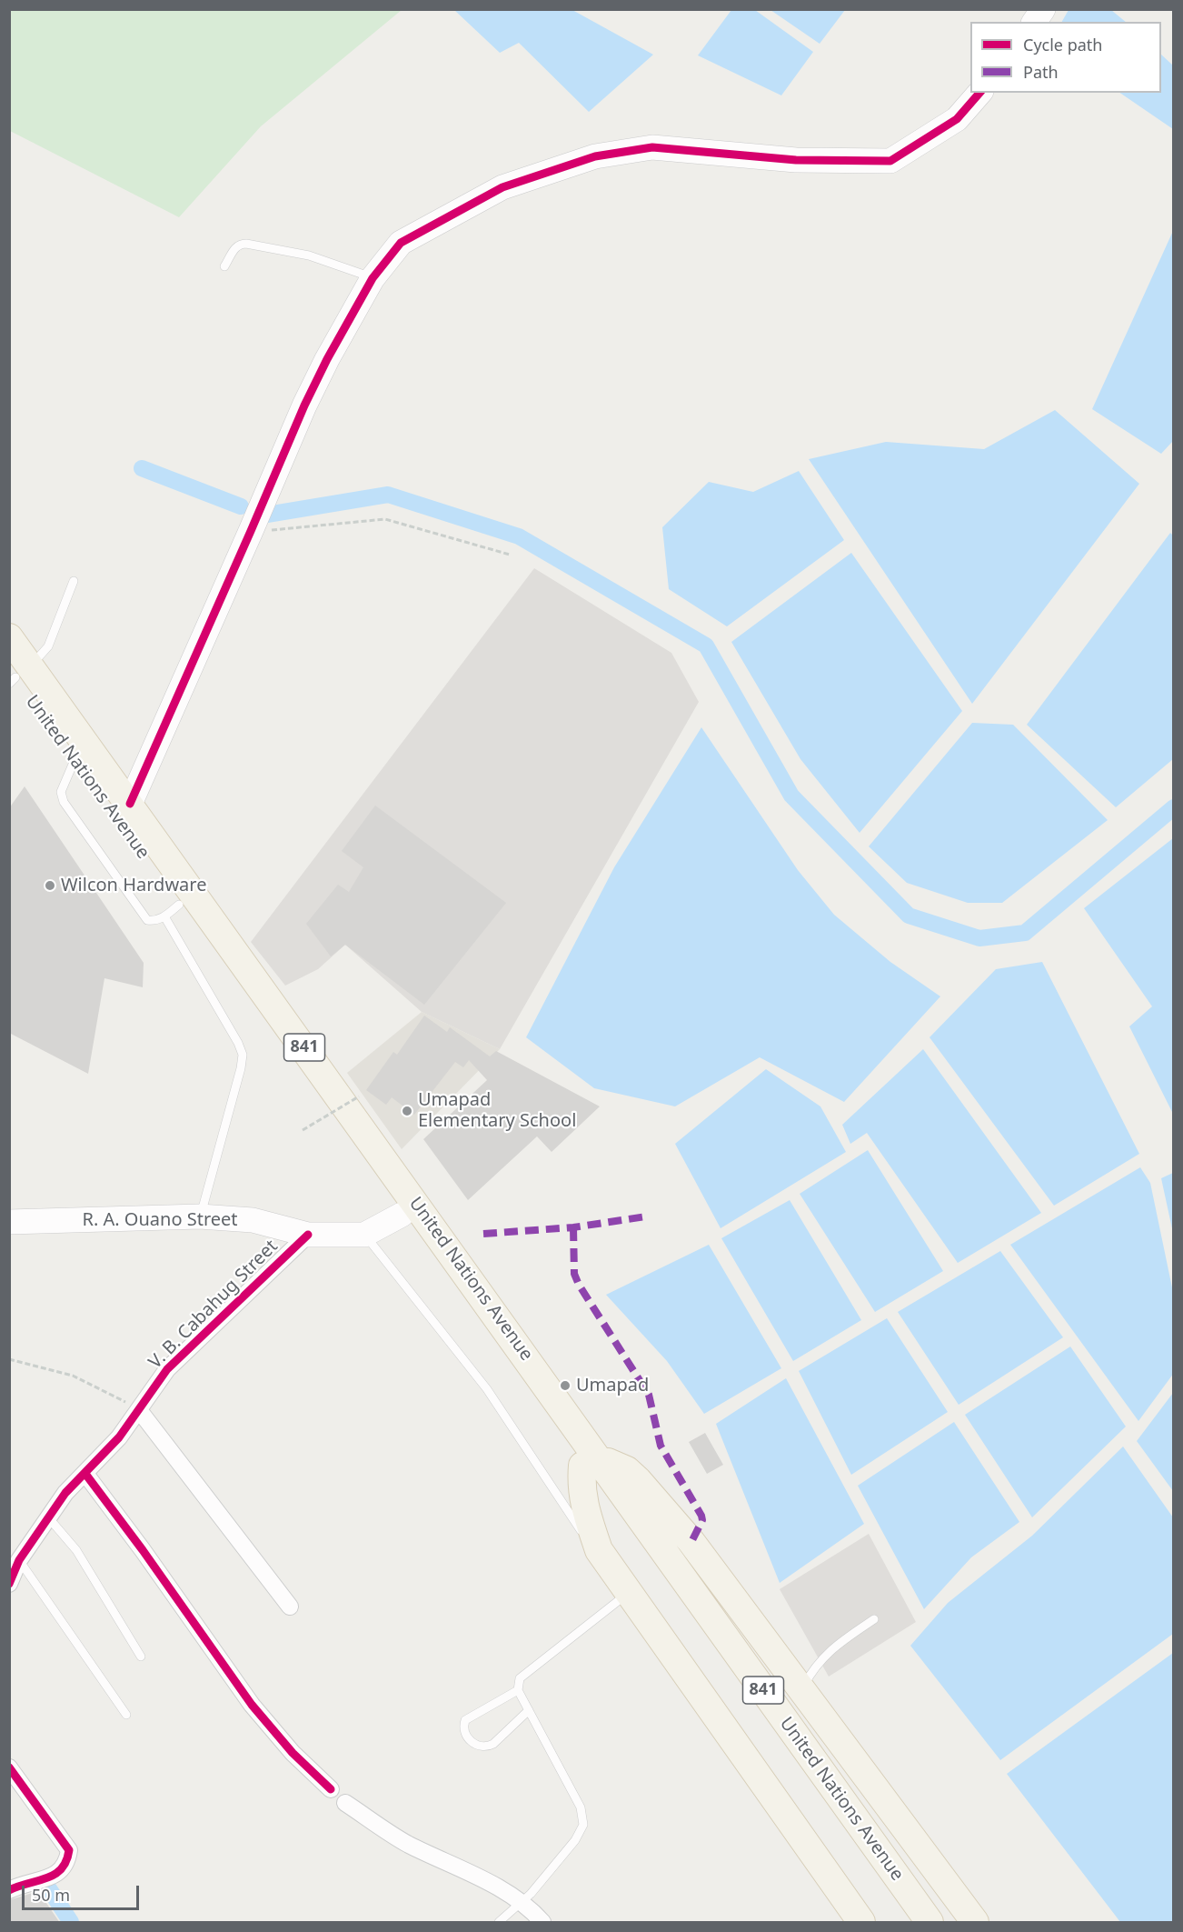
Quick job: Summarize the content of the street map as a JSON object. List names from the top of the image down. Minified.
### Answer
{"streets":{"main road":["United Nations Avenue","841"],"street":["R. A. Ouano Street","V. B. Cabahug Street"]},"crossings":[["United Nations Avenue","R. A. Ouano Street"],["R. A. Ouano Street","V. B. Cabahug Street"]],"places":["Wilcon Hardware","Umapad Elementary School","Umapad"],"legend":["Cycle path","Path"],"scale_bar":"50 m"}
